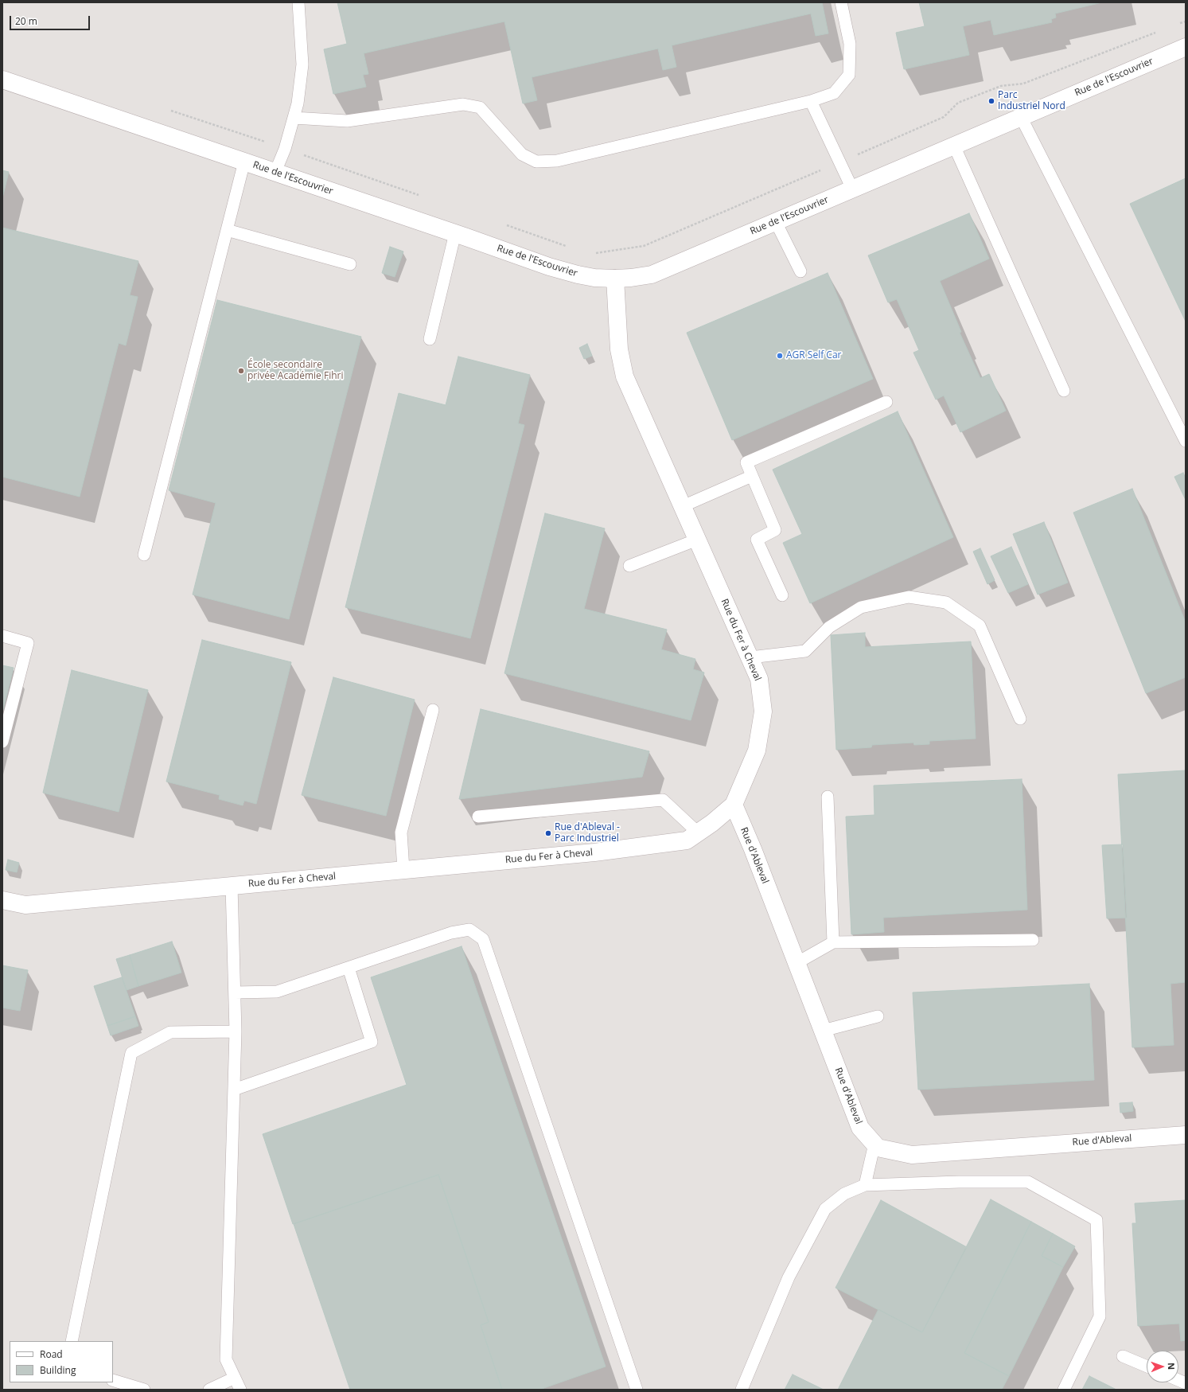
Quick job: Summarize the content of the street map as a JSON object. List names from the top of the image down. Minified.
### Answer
{"streets":{"street":["Rue de l'Escouvrier","Rue du Fer à Cheval","Rue d'Ableval"]},"crossings":[["Rue de l'Escouvrier","Rue du Fer à Cheval"],["Rue du Fer à Cheval","Rue d'Ableval"]],"places":["Parc Industriel Nord","AGR Self Car","École secondaire privée Académie Fihri","Rue d'Ableval - Parc Industriel"],"legend":["Road","Building"],"scale_bar":"20 m","north":"right"}
